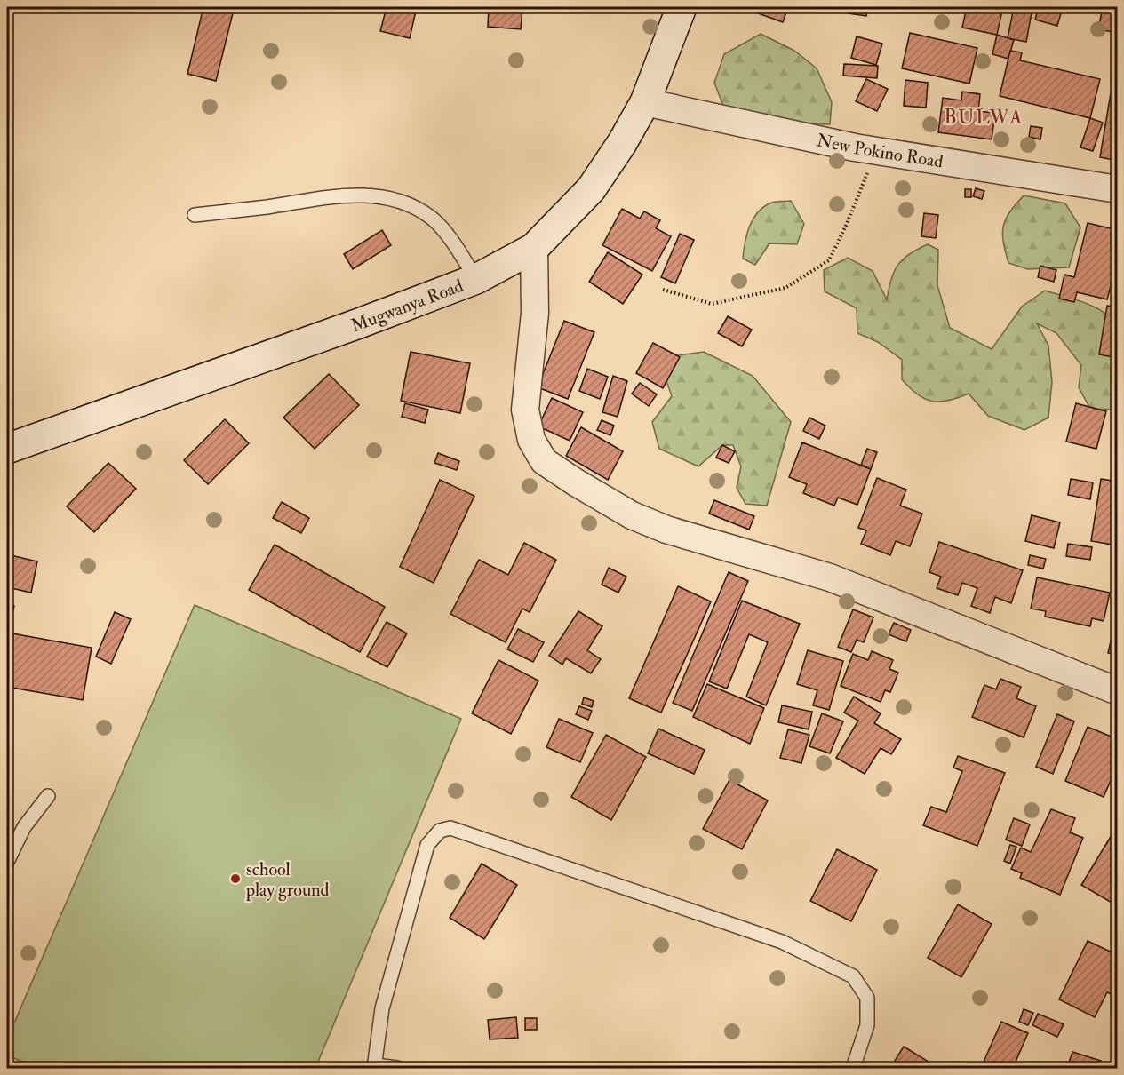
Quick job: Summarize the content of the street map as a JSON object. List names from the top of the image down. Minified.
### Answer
{"streets":{"street":["New Pokino Road","Mugwanya Road"]},"crossings":[["New Pokino Road","Mugwanya Road"]],"districts":["BULWA"],"places":["school play ground"]}
